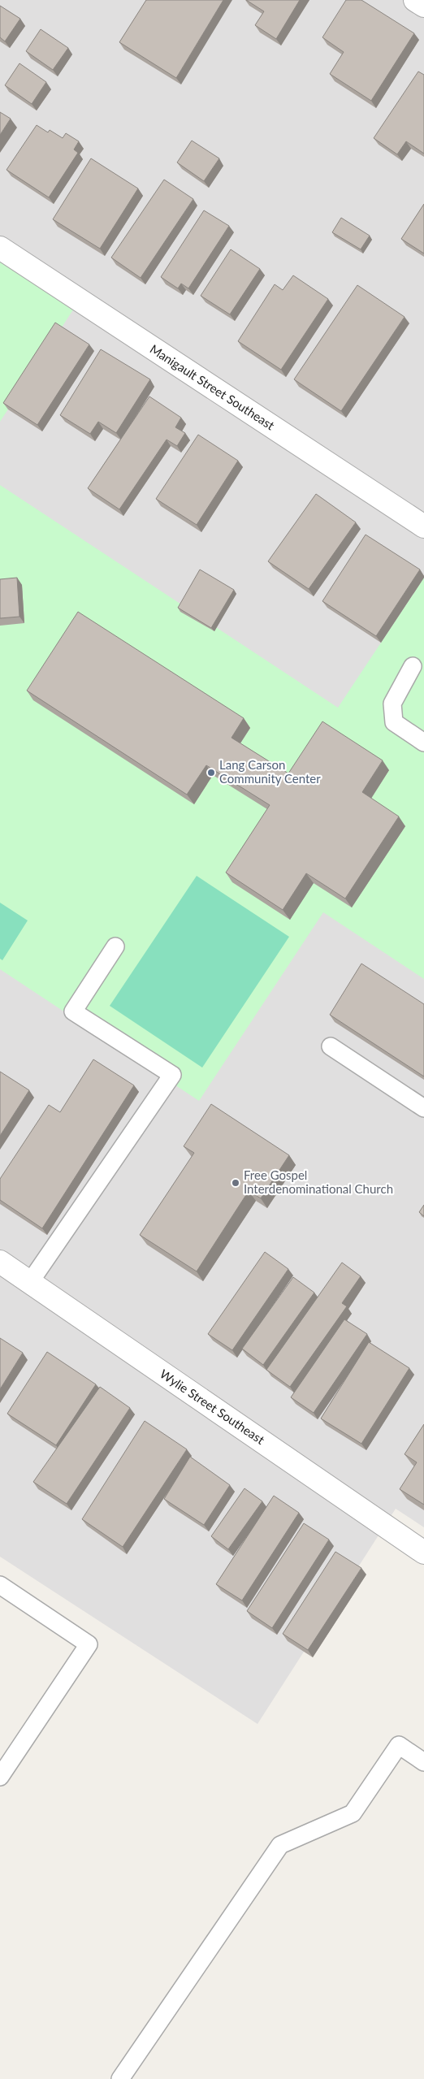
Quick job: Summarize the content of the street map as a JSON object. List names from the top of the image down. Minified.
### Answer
{"streets":{"street":["Manigault Street Southeast","Wylie Street Southeast"]},"places":["Lang Carson Community Center","Free Gospel Interdenominational Church"]}
